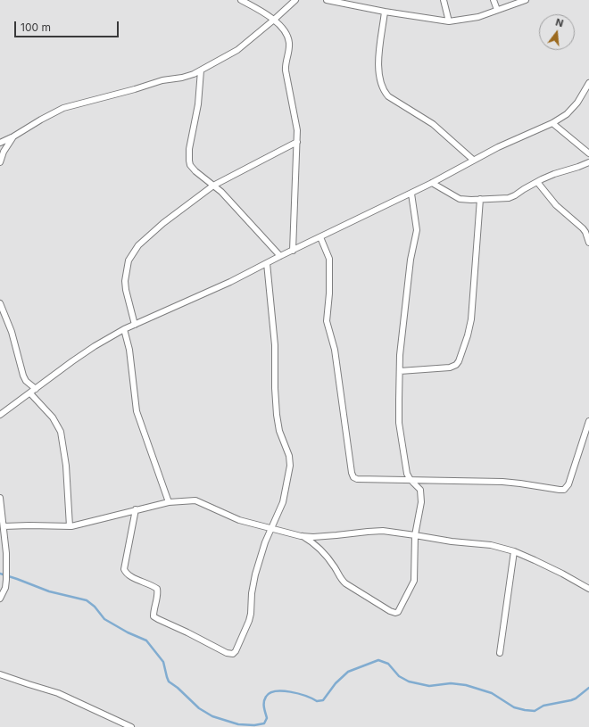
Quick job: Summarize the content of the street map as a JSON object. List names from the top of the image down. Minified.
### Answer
{"scale_bar":"100 m","north":"top"}
